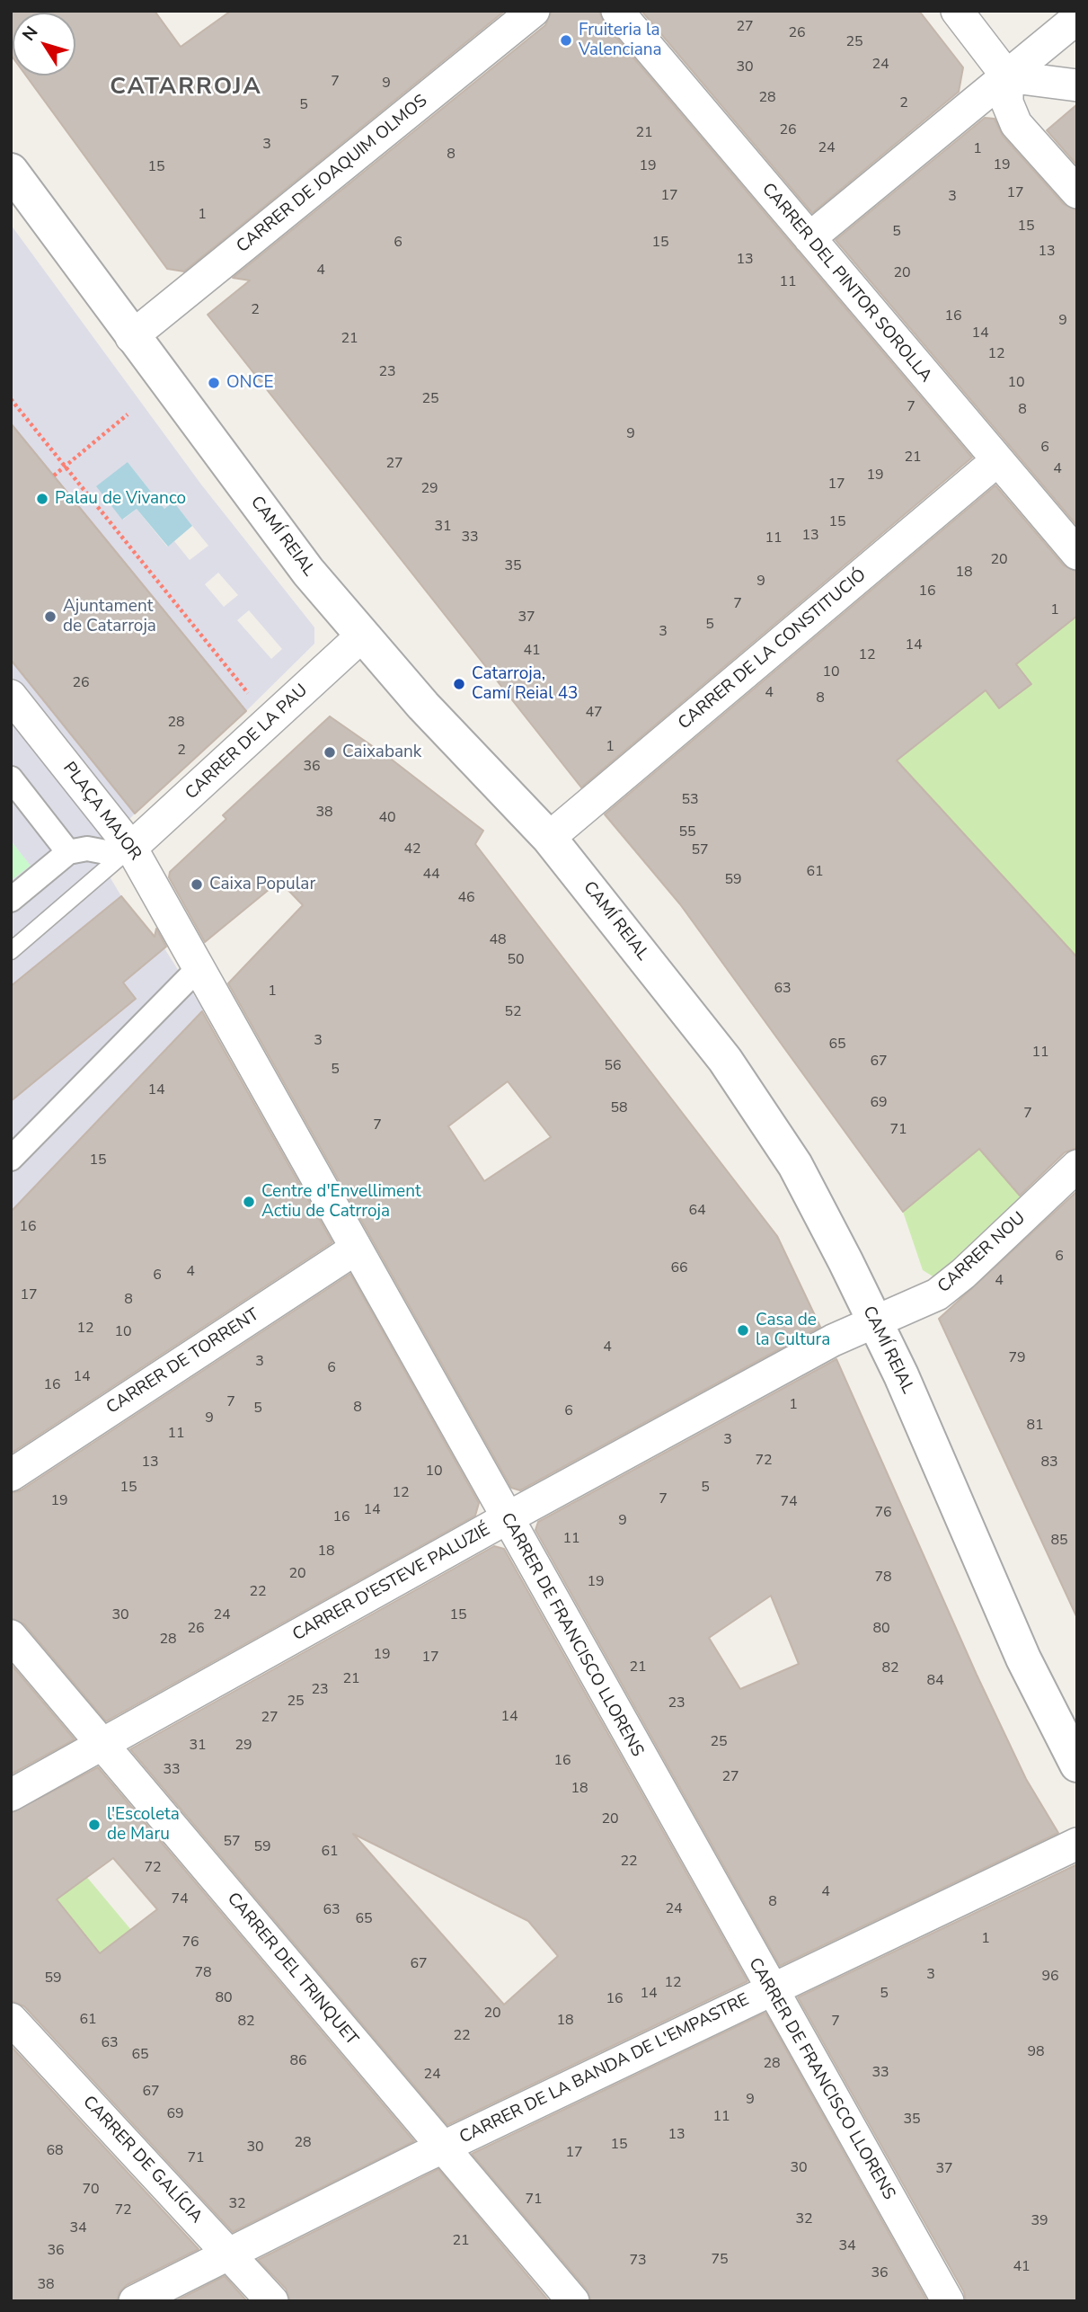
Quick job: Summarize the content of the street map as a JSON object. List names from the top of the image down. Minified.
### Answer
{"streets":{"street":["CARRER DE JOAQUIM OLMOS","CARRER DEL PINTOR SOROLLA","CAMÍ REIAL","CARRER DE LA CONSTITUCIÓ","CARRER DE LA PAU","PLAÇA MAJOR","CARRER NOU","CARRER DE TORRENT","CARRER D'ESTEVE PALUZIÉ","CARRER DE FRANCISCO LLORENS","CARRER DEL TRINQUET","CARRER DE LA BANDA DE L'EMPASTRE","CARRER DE GALÍCIA"]},"crossings":[["CARRER DE JOAQUIM OLMOS","CAMÍ REIAL"],["CARRER DEL PINTOR SOROLLA","CARRER DE LA CONSTITUCIÓ"],["CAMÍ REIAL","CARRER DE LA CONSTITUCIÓ"],["CAMÍ REIAL","CARRER DE LA PAU"],["CAMÍ REIAL","CARRER NOU"],["CAMÍ REIAL","CARRER D'ESTEVE PALUZIÉ"],["CARRER DE LA PAU","PLAÇA MAJOR"],["PLAÇA MAJOR","CARRER DE FRANCISCO LLORENS"],["CARRER NOU","CARRER D'ESTEVE PALUZIÉ"],["CARRER DE TORRENT","CARRER DE FRANCISCO LLORENS"],["CARRER D'ESTEVE PALUZIÉ","CARRER DE FRANCISCO LLORENS"],["CARRER D'ESTEVE PALUZIÉ","CARRER DEL TRINQUET"],["CARRER DE FRANCISCO LLORENS","CARRER DE LA BANDA DE L'EMPASTRE"],["CARRER DEL TRINQUET","CARRER DE LA BANDA DE L'EMPASTRE"],["CARRER DE LA BANDA DE L'EMPASTRE","CARRER DE GALÍCIA"]],"districts":["CATARROJA"],"places":["Fruiteria la Valenciana","ONCE","Palau de Vivanco","Ajuntament de Catarroja","Catarroja, Camí Reial 43","Caixabank","Caixa Popular","Centre d'Envelliment Actiu de Catrroja","Casa de la Cultura","l'Escoleta de Maru"],"house_numbers":["27","26","25","24","30","7","9","28","2","5","26","21","3","24","1","8","19","19","15","17","17","3","1","15","5","6","15","13","13","4","20","11","2","16","9","14","21","12","23","10","25","7","8","9","6","21","27","4","19","17","29","15","31","13","33","11","20","35","18","9","16","7","1","37","5","3","14","41","12","10","26","4","8","47","28","1","2","36","53","38","40","55","42","57","61","44","59","46","48","50","63","1","52","3","65","11","67","56","5","14","69","58","7","7","71","15","64","16","6","66","4","6","4","17","8","12","10","4","79","3","6","14","16","7","1","8","5","6","9","81","11","3","72","13","83","10","15","5","12","7","19","74","14","76","16","9","11","85","18","20","78","19","22","30","24","15","26","80","28","19","17","21","82","21","84","23","25","23","14","27","25","31","29","16","33","27","18","20","57","59","61","22","72","4","74","8","24","63","65","1","76","67","78","3","96","59","12","14","5","80","16","20","61","18","82","7","22","63","98","65","86","28","33","24","67","9","69","11","35","13","28","15","30","68","17","71","30","37","70","71","32","72","32","39","34","21","34","36","75","73","41","36","38"],"north":"top left"}
